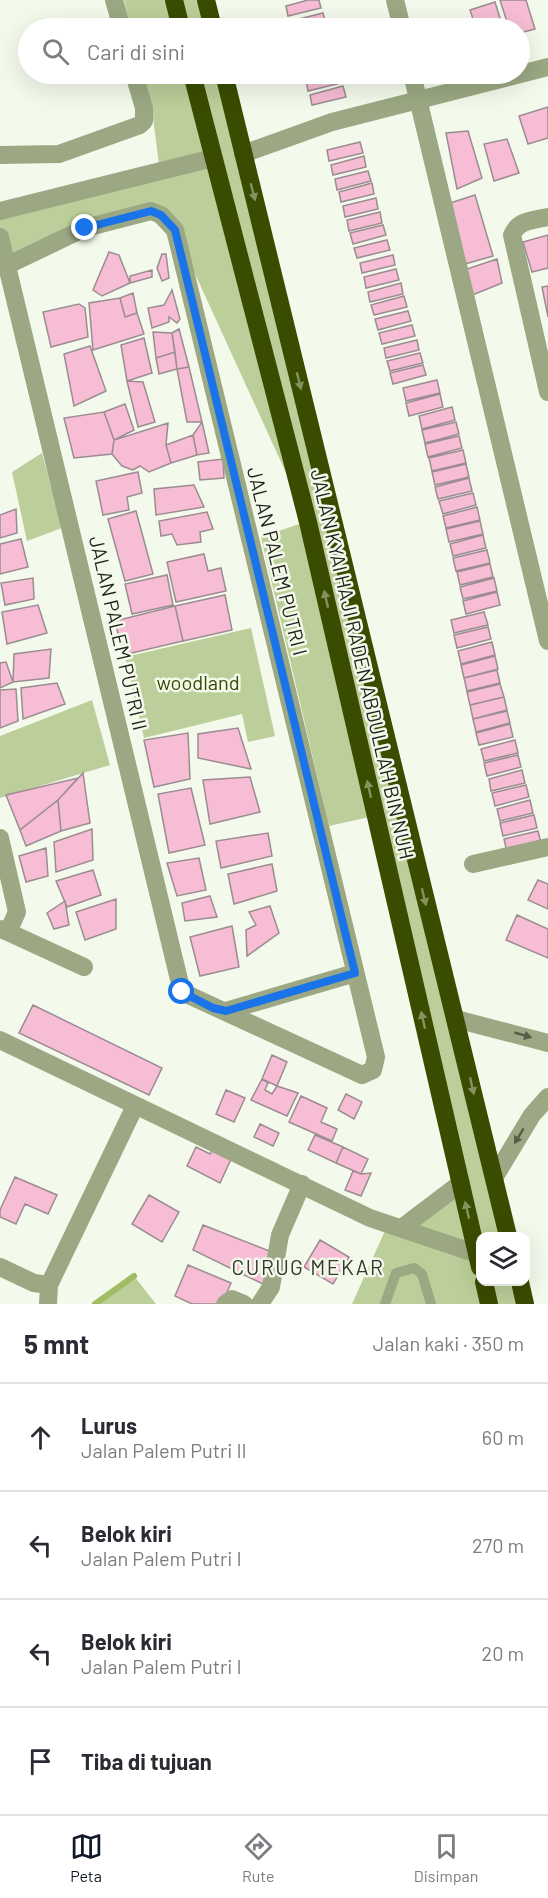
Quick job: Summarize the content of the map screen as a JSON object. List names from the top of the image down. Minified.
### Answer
{"streets":{"highway":["JALAN KYAI HAJI RADEN ABDULLAH BIN NUH"],"street":["JALAN PALEM PUTRI I","JALAN PALEM PUTRI II"]},"crossings":[["JALAN PALEM PUTRI I","JALAN PALEM PUTRI II"]],"districts":["CURUG MEKAR"],"parks":["woodland"],"page":{"search":"Cari di sini","heading":["5 mnt","Jalan kaki · 350 m"],"list":[["Lurus","Jalan Palem Putri II","60 m"],["Belok kiri","Jalan Palem Putri I","270 m"],["Belok kiri","Jalan Palem Putri I","20 m"],"Tiba di tujuan"],"nav":["Peta","Rute","Disimpan"]}}
